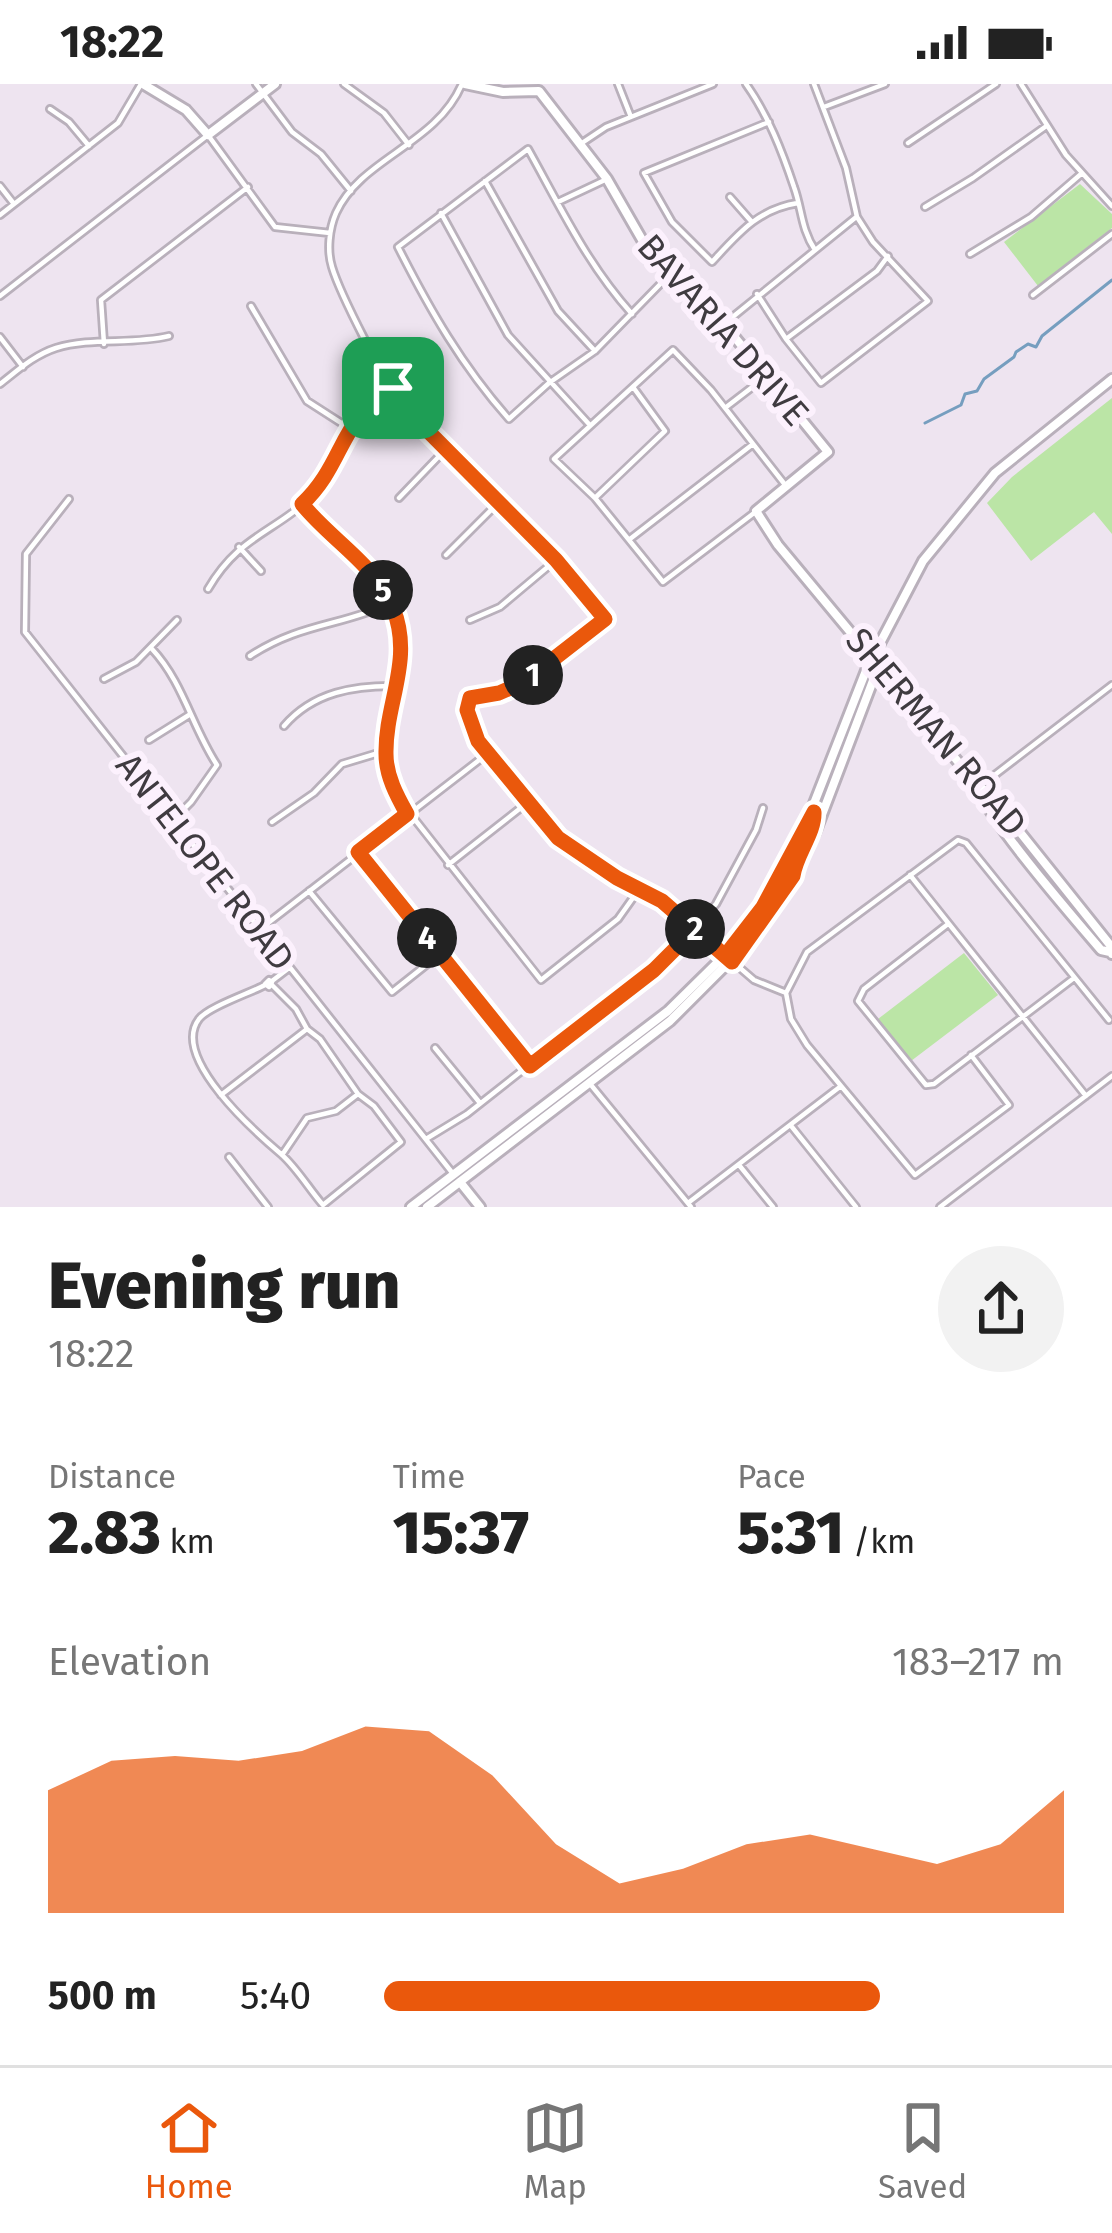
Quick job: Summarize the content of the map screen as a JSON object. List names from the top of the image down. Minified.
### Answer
{"streets":{"main road":["BAVARIA DRIVE","SHERMAN ROAD","ANTELOPE ROAD"]},"page":{"status":"18:22","pins":["5","1","2","4"],"heading":["Evening run","18:22"],"stats":[["Distance","2.83 km"],["Time","15:37"],["Pace","5:31 /km"]],"chart":["Elevation","183–217 m"],"list":[{"name":"500 m","note":"5:40"}],"tabs":["Home","Map","Saved"]}}
